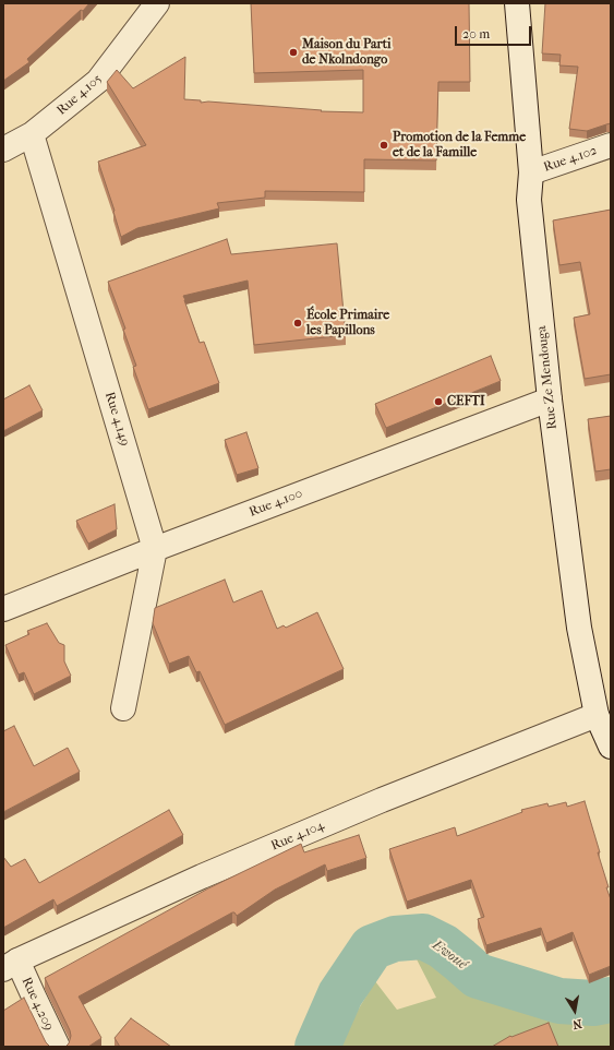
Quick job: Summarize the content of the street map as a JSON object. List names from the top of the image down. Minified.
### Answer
{"streets":{"street":["Rue 4.105","Rue 4.102","Rue Ze Mendouga","Rue 4.149","Rue 4.100","Rue 4.104","Rue 4.209"]},"crossings":[["Rue 4.105","Rue 4.149"],["Rue 4.102","Rue Ze Mendouga"],["Rue Ze Mendouga","Rue 4.100"],["Rue Ze Mendouga","Rue 4.104"],["Rue 4.149","Rue 4.100"],["Rue 4.104","Rue 4.209"]],"water":["Ewoué"],"places":["Maison du Parti de Nkolndongo","Promotion de la Femme et de la Famille","École Primaire les Papillons","CEFTI"],"scale_bar":"20 m","north":"bottom"}
